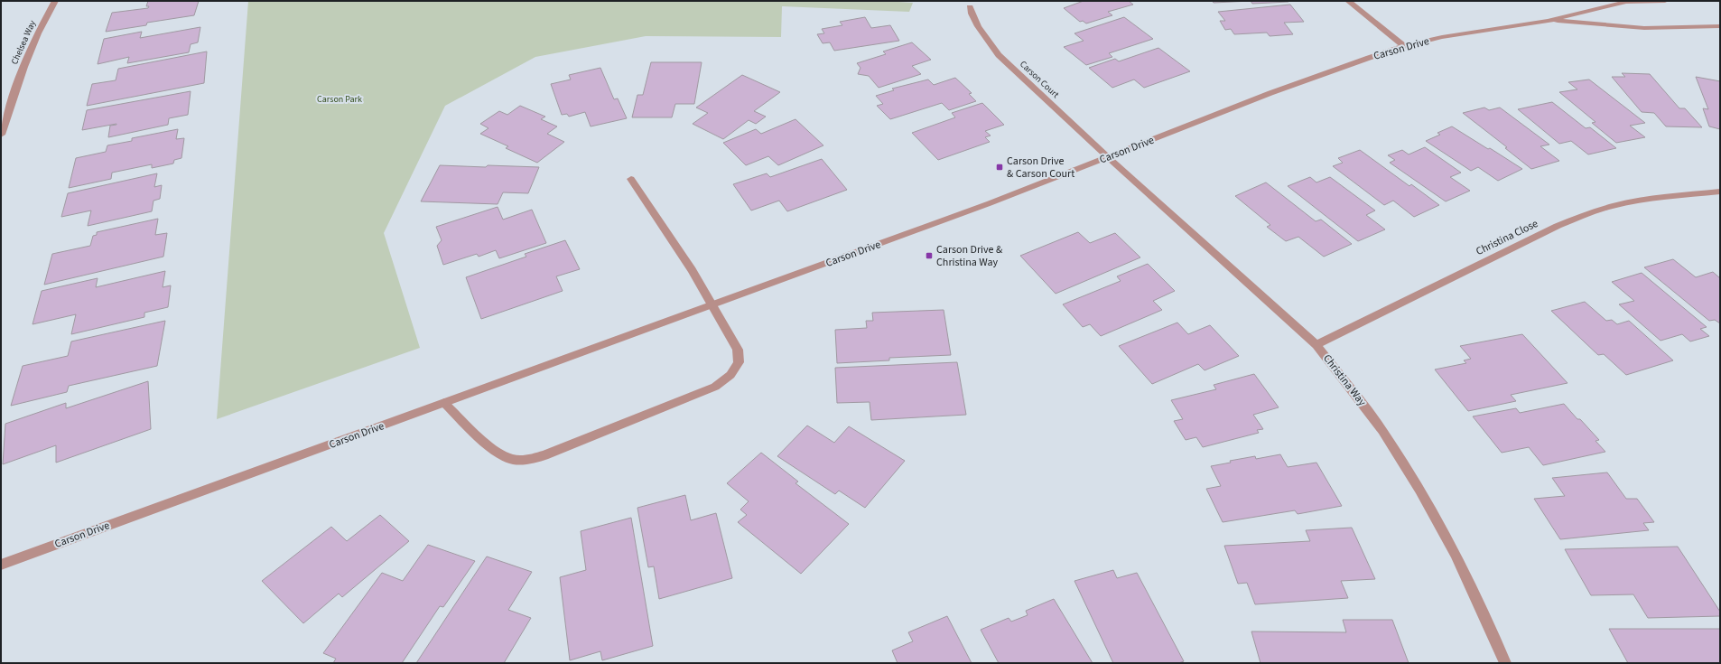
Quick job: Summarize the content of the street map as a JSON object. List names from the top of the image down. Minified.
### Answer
{"streets":{"street":["Chelsea Way","Carson Drive","Carson Court","Christina Close","Christina Way"]},"crossings":[["Carson Drive","Carson Court"],["Carson Drive","Christina Way"],["Carson Court","Christina Way"],["Christina Close","Christina Way"]],"parks":["Carson Park"],"places":{"transit":["Carson Drive & Carson Court","Carson Drive & Christina Way"]}}
